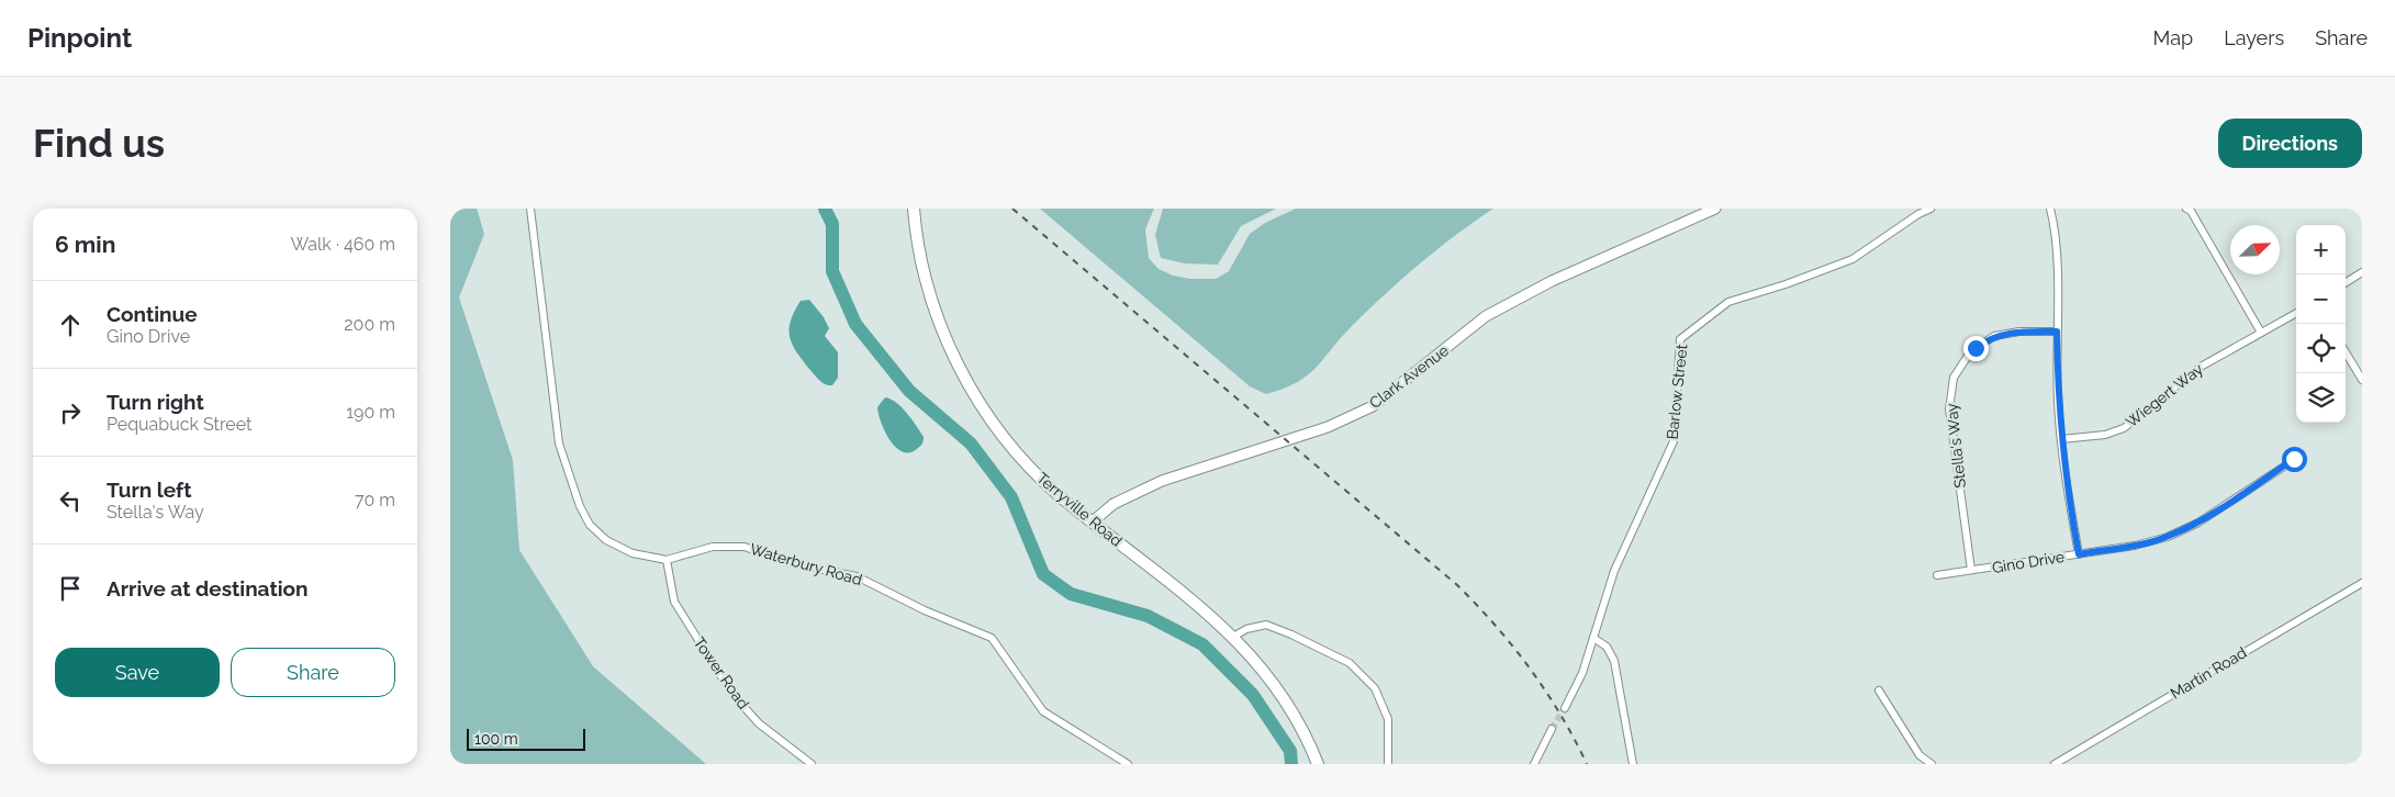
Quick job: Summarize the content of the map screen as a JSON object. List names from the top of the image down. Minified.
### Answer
{"streets":{"highway":["Terryville Road"],"main road":["Clark Avenue"],"street":["Barlow Street","Wiegert Way","Stella's Way","Gino Drive","Waterbury Road","Tower Road","Martin Road"]},"crossings":[["Clark Avenue","Terryville Road"],["Stella's Way","Gino Drive"],["Waterbury Road","Tower Road"]],"scale_bar":"100 m","north":"top right","page":{"header":"Pinpoint","nav":["Map","Layers","Share"],"buttons":["Directions",["Save","Share"]],"title":"Find us","heading":["6 min","Walk · 460 m"],"map_buttons":["+","−"],"list":[["Continue","Gino Drive","200 m"],["Turn right","Pequabuck Street","190 m"],["Turn left","Stella's Way","70 m"],"Arrive at destination"],"scale":"100 m"}}
